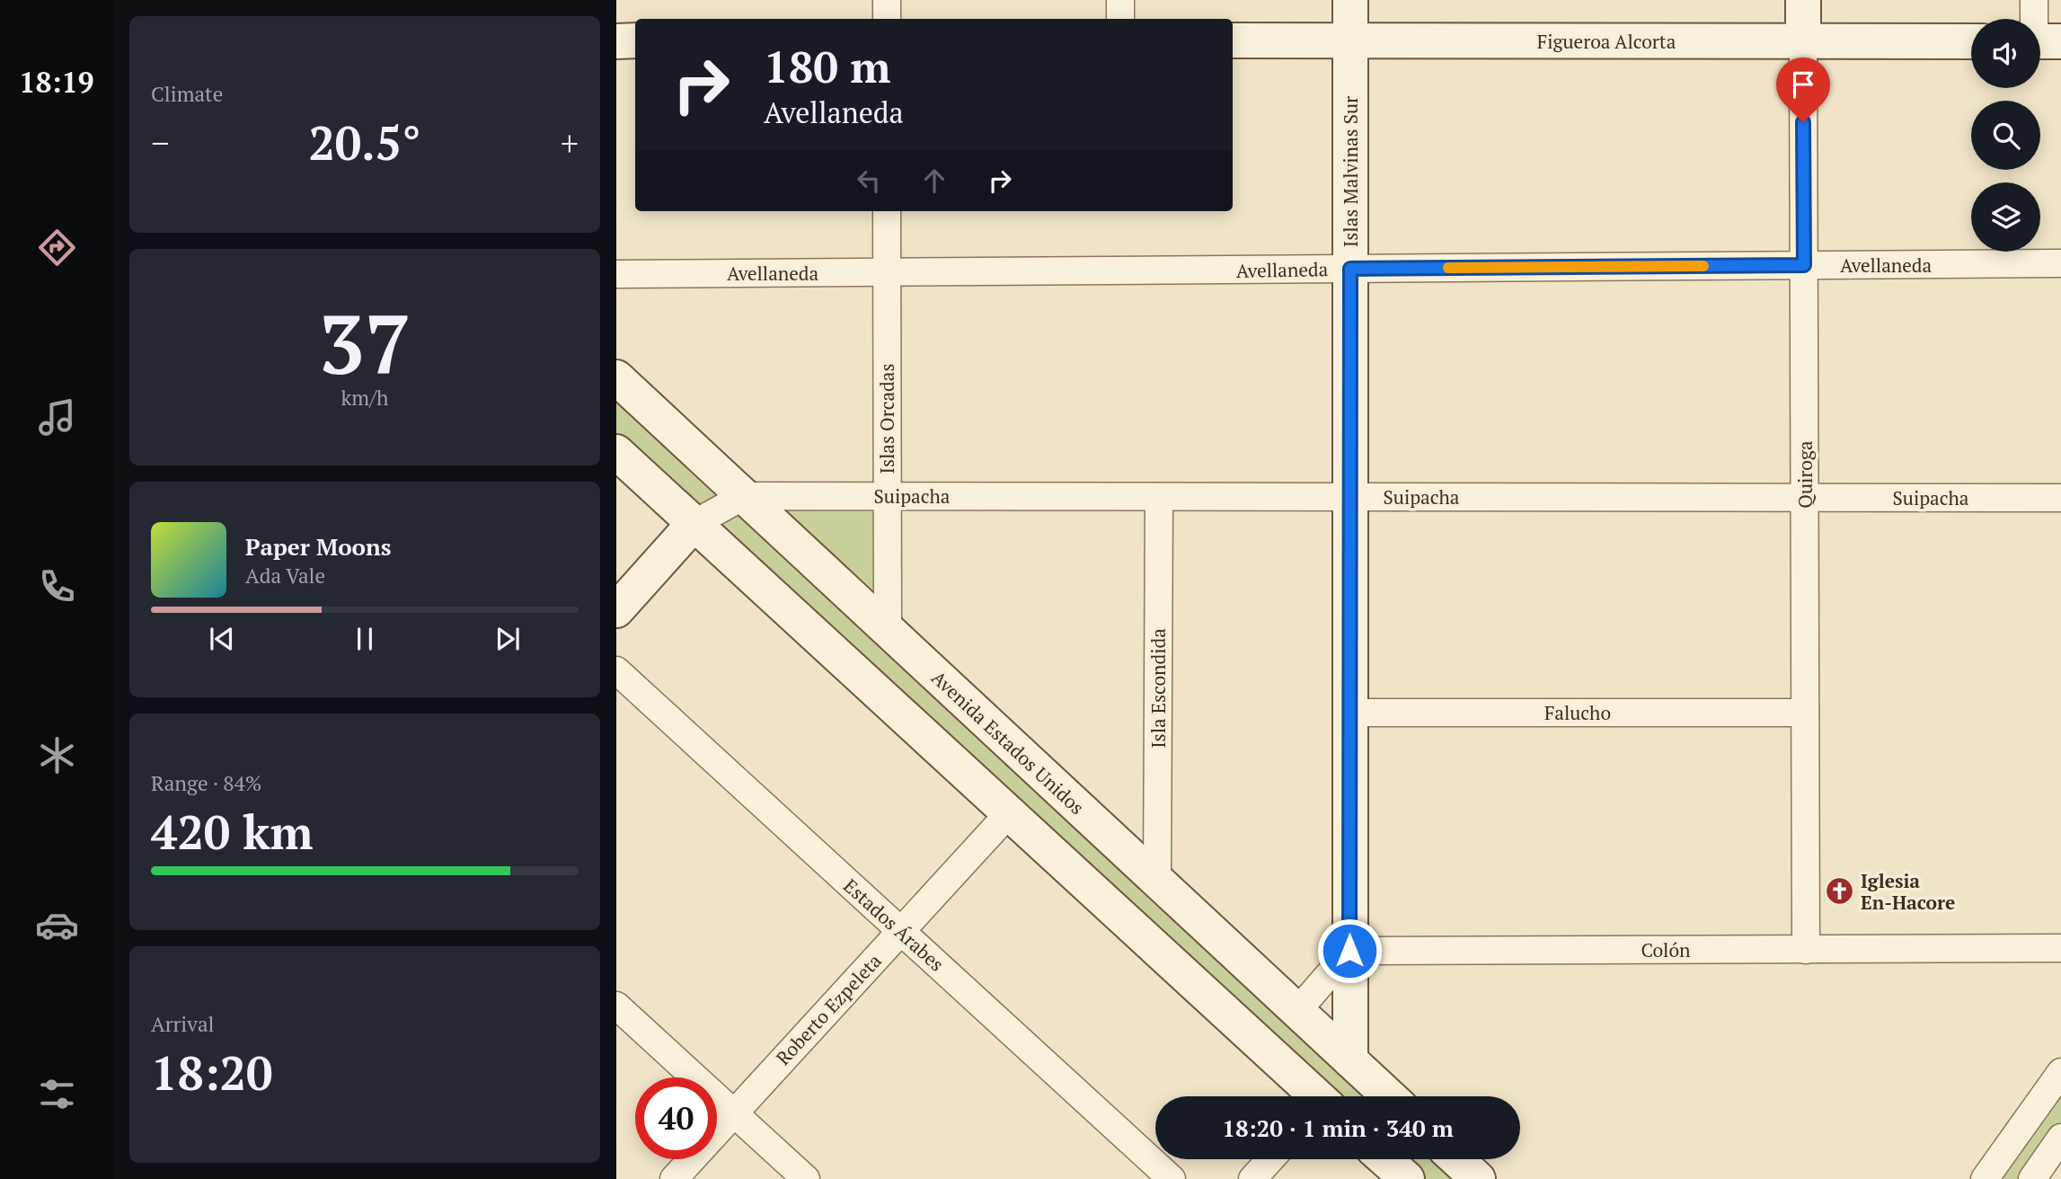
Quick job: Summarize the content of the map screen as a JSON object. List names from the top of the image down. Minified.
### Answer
{"streets":{"main road":["Figueroa Alcorta","Islas Malvinas Sur","Quiroga","Avenida Estados Unidos"],"street":["Avellaneda","Islas Orcadas","Suipacha","Isla Escondida","Falucho","Estados Árabes","Colón","Roberto Ezpeleta"]},"crossings":[["Figueroa Alcorta","Islas Malvinas Sur"],["Figueroa Alcorta","Quiroga"],["Islas Malvinas Sur","Avellaneda"],["Islas Malvinas Sur","Suipacha"],["Islas Malvinas Sur","Falucho"],["Islas Malvinas Sur","Avenida Estados Unidos"],["Islas Malvinas Sur","Colón"],["Avellaneda","Islas Orcadas"],["Avellaneda","Quiroga"],["Islas Orcadas","Suipacha"],["Islas Orcadas","Avenida Estados Unidos"],["Quiroga","Suipacha"],["Quiroga","Falucho"],["Quiroga","Colón"],["Suipacha","Isla Escondida"],["Suipacha","Avenida Estados Unidos"],["Isla Escondida","Avenida Estados Unidos"],["Estados Árabes","Roberto Ezpeleta"]],"places":{"church":["Iglesia En-Hacore"]},"page":{"tabs":"18:19","tile":["Climate",["37","km/h"],["Range · 84%","420 km"],["Arrival","18:20"]],"turn":["180 m","Avellaneda"],"heat":["−","20.5°","+"],"song":["Paper Moons","Ada Vale"],"limit":"40","trip":"18:20 · 1 min · 340 m"}}
